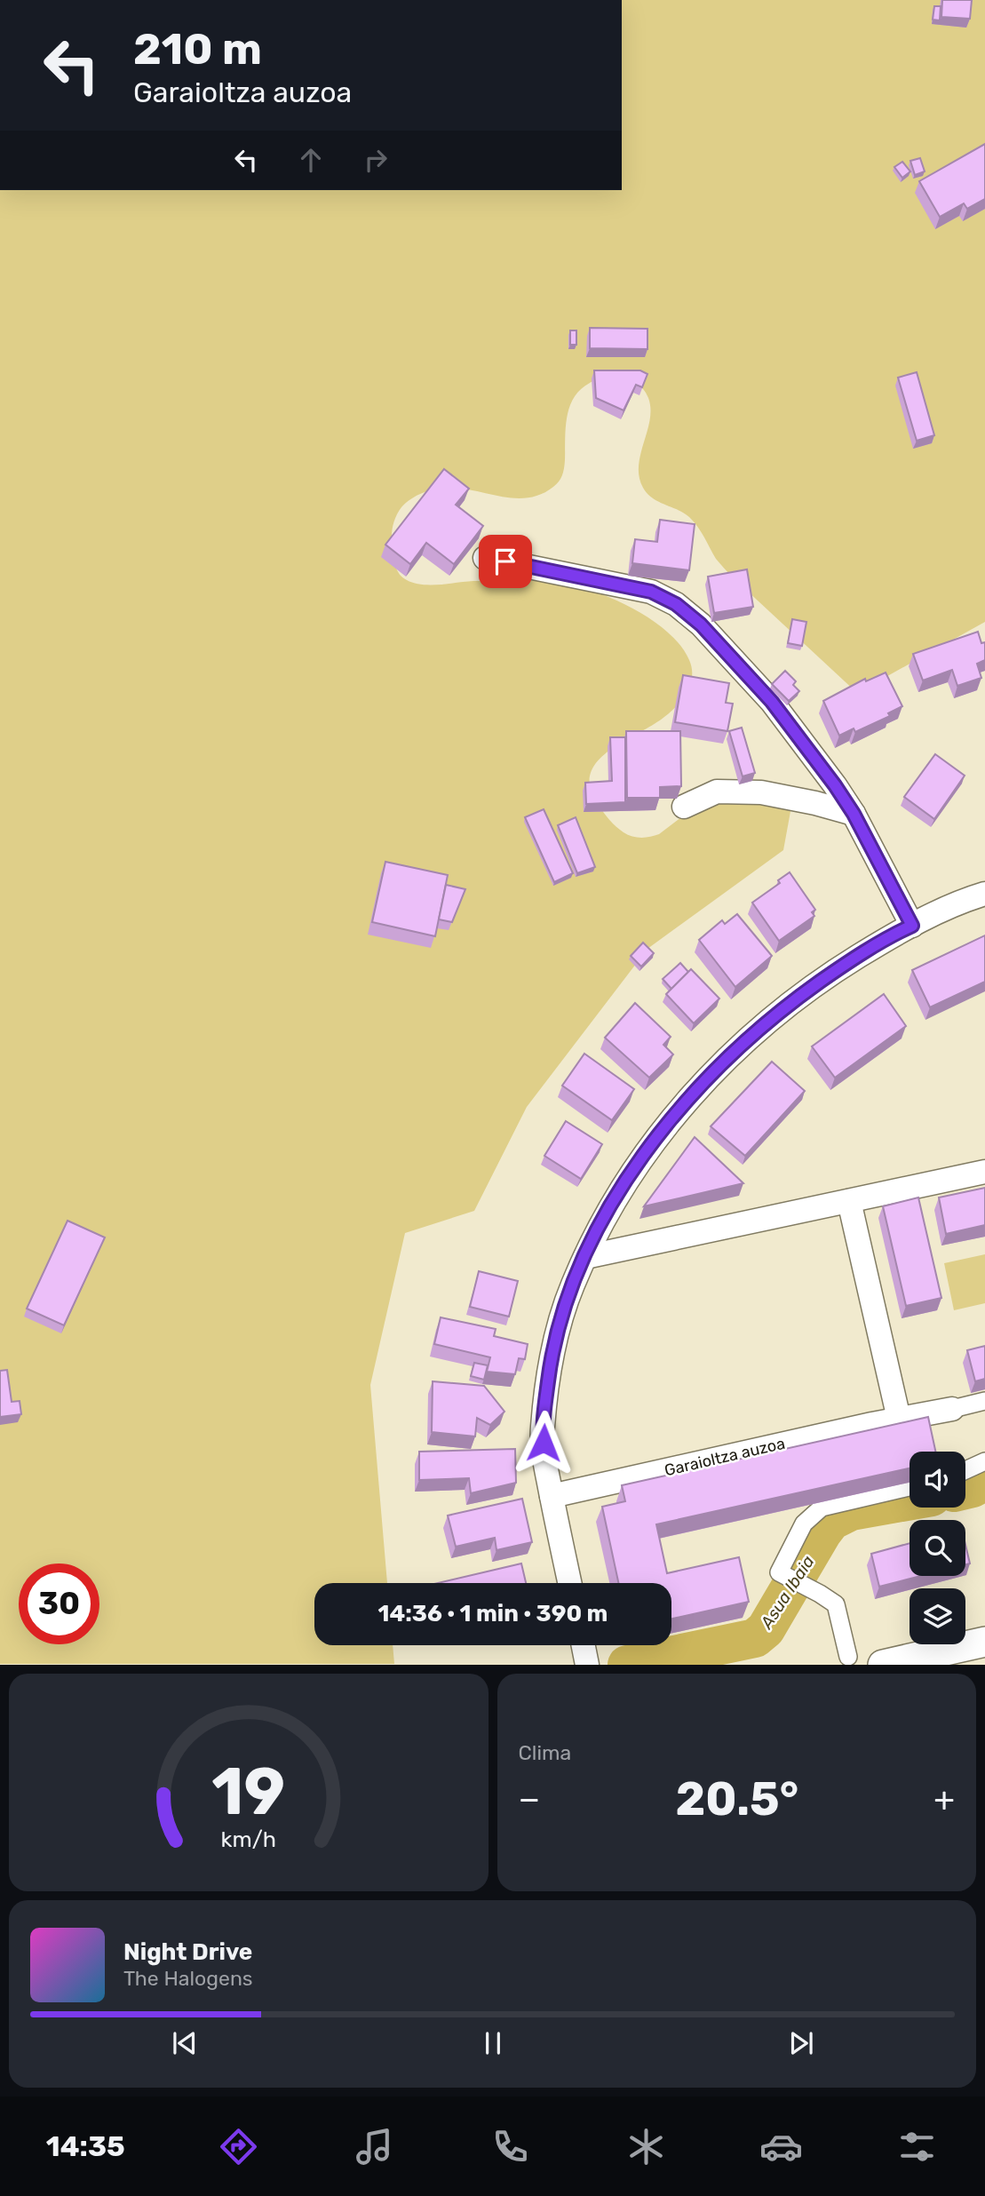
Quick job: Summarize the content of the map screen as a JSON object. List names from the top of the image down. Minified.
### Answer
{"streets":{"street":["Garaioltza auzoa"]},"water":["Asua Ibaia"],"page":{"turn":["210 m","Garaioltza auzoa"],"limit":"30","trip":"14:36 · 1 min · 390 m","tile":"Clima","heat":["−","20.5°","+"],"song":["Night Drive","The Halogens"],"tabs":"14:35","gauge":["19","km/h"]}}
